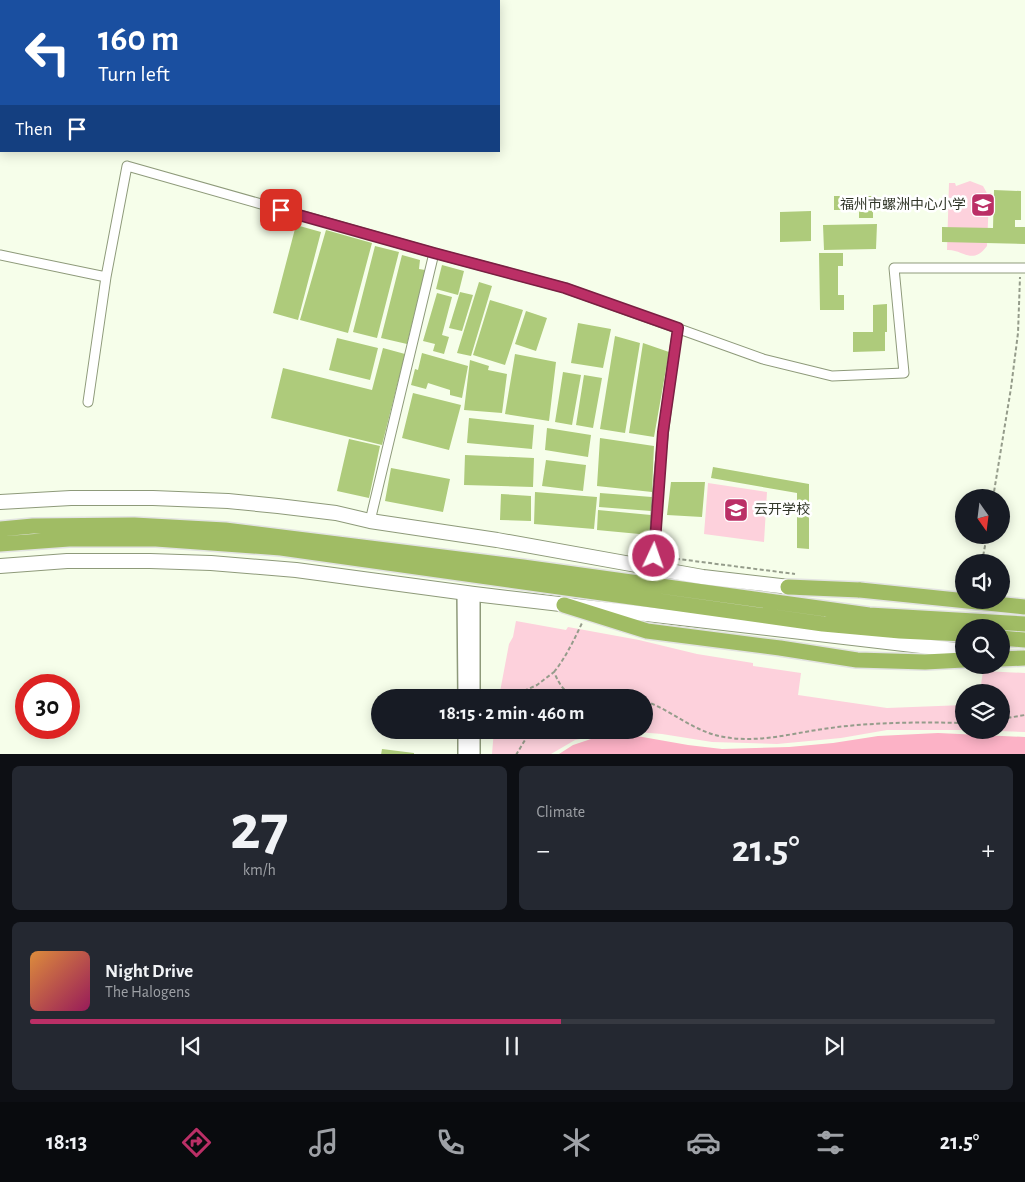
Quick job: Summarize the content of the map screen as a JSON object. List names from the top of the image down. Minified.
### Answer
{"places":{"school or university":["福州市螺洲中心小学","云开学校"]},"north":"bottom","page":{"turn":["160 m","Turn left"],"then":"Then","limit":"30","trip":"18:15 · 2 min · 460 m","tile":[["27","km/h"],"Climate"],"heat":["−","21.5°","+"],"song":["Night Drive","The Halogens"],"tabs":["18:13","21.5°"]}}
